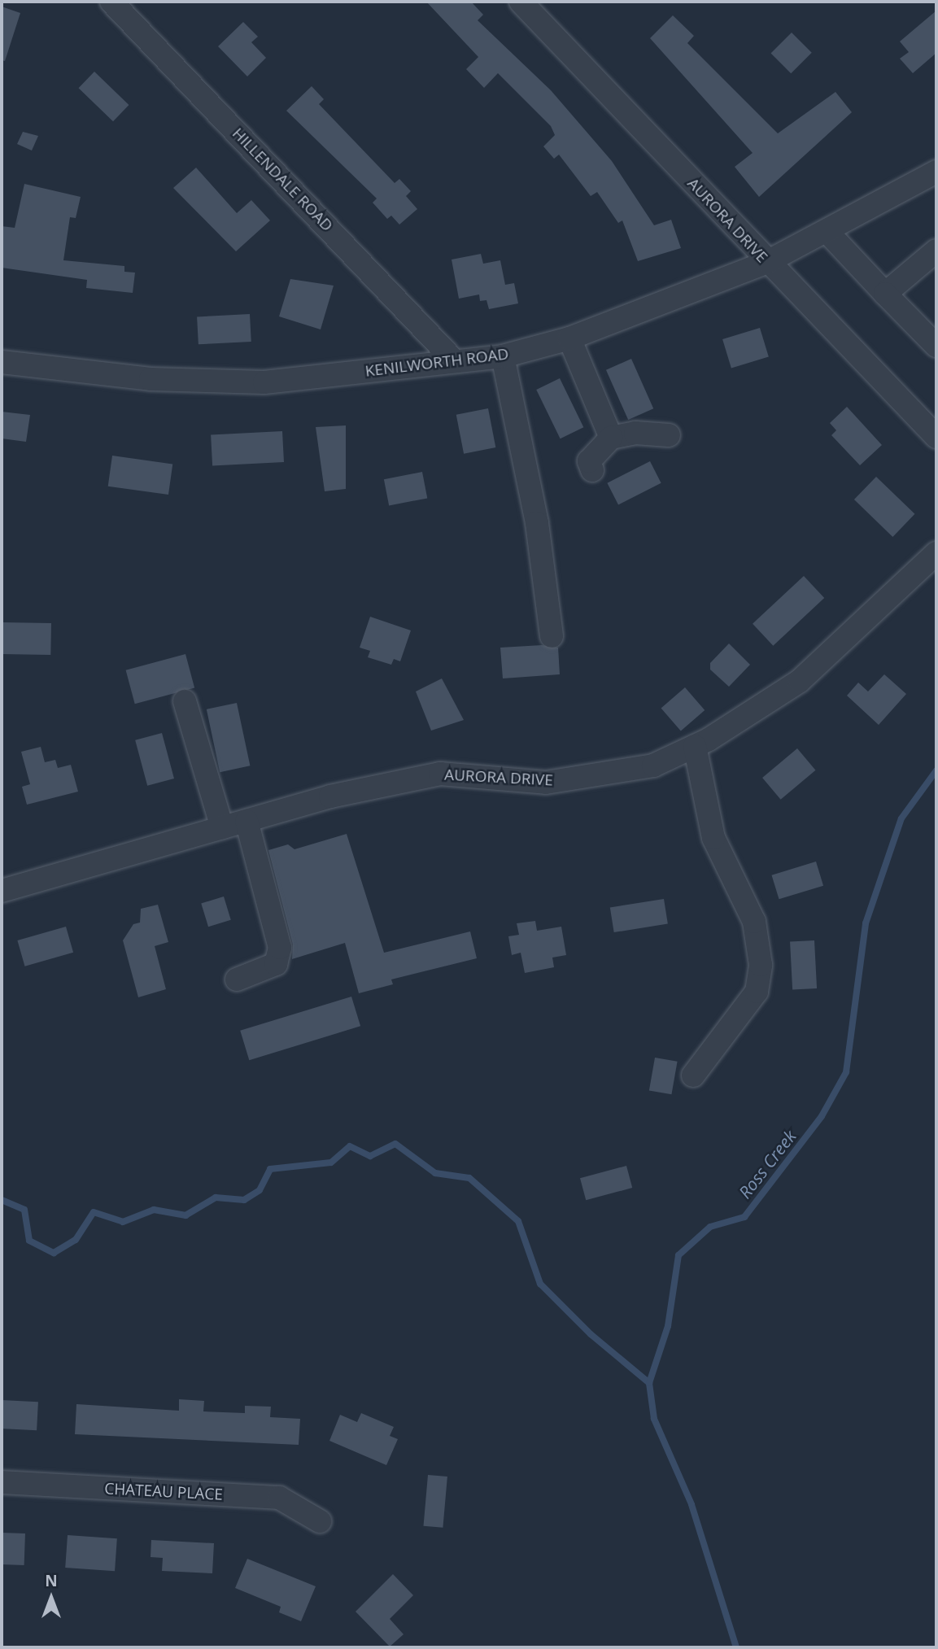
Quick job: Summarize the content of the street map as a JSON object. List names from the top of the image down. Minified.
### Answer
{"streets":{"street":["HILLENDALE ROAD","AURORA DRIVE","KENILWORTH ROAD","CHATEAU PLACE"]},"crossings":[["HILLENDALE ROAD","KENILWORTH ROAD"],["AURORA DRIVE","KENILWORTH ROAD"]],"water":["Ross Creek"],"north":"top"}
